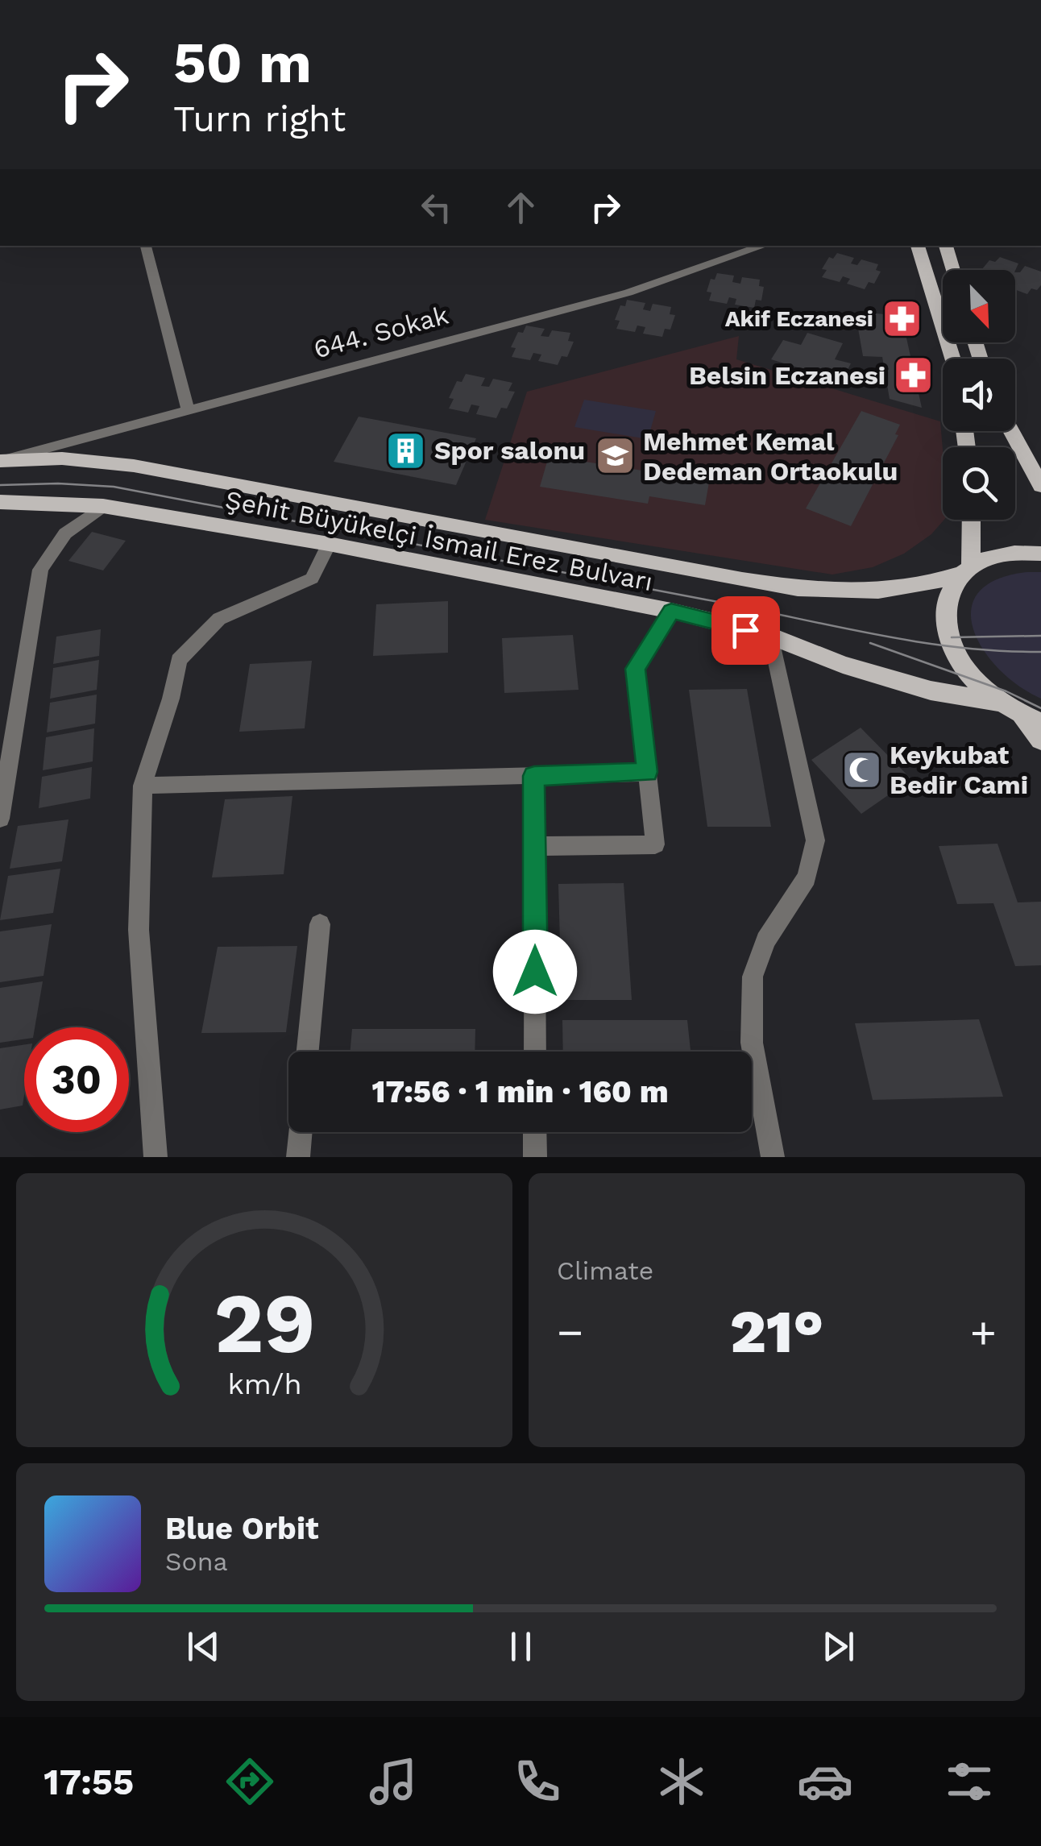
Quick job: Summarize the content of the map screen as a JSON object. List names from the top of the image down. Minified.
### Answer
{"streets":{"main road":["Şehit Büyükelçi İsmail Erez Bulvarı"],"street":["644. Sokak"]},"crossings":[["644. Sokak","Şehit Büyükelçi İsmail Erez Bulvarı"]],"places":{"pharmacy":["Akif Eczanesi","Belsin Eczanesi"],"building":["Spor salonu"],"school or university":["Mehmet Kemal Dedeman Ortaokulu"],"mosque":["Keykubat Bedir Cami"]},"north":"bottom right","page":{"turn":["50 m","Turn right"],"limit":"30","trip":"17:56 · 1 min · 160 m","tile":"Climate","heat":["−","21°","+"],"song":["Blue Orbit","Sona"],"tabs":"17:55","gauge":["29","km/h"]}}
